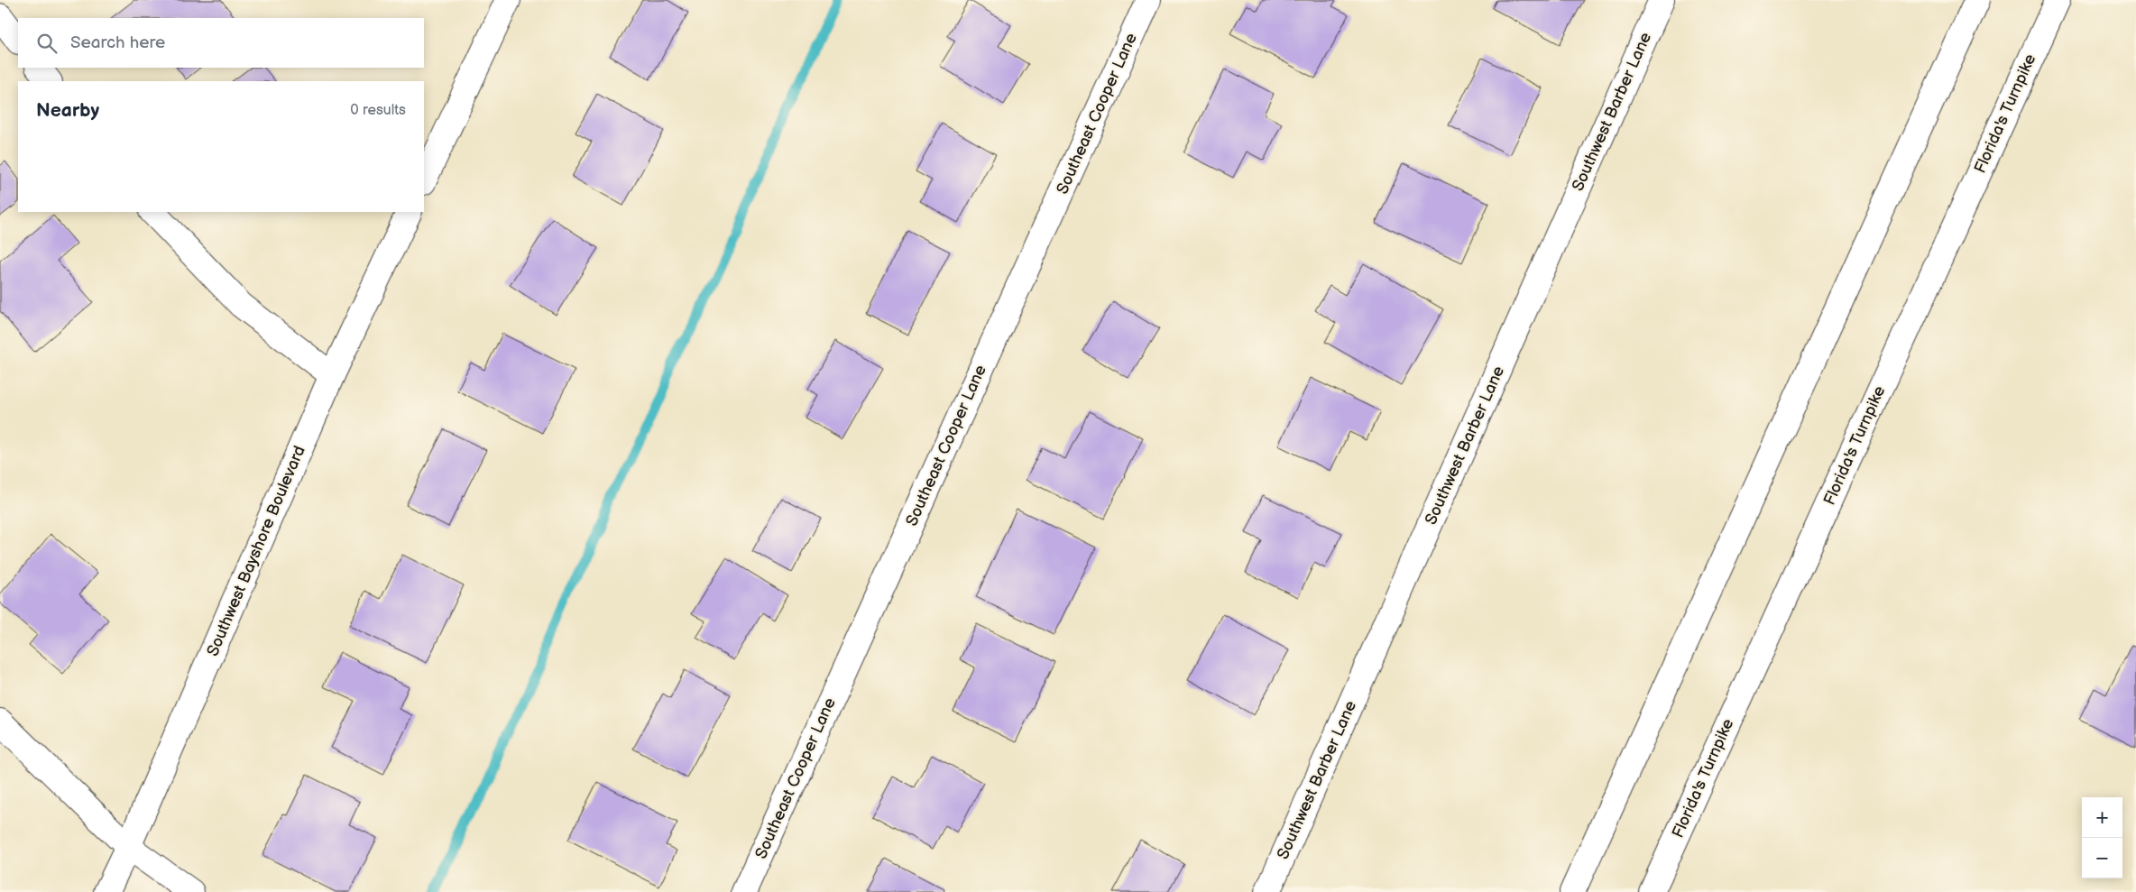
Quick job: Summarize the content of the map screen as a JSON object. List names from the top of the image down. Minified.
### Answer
{"streets":{"main road":["Southwest Barber Lane","Southeast Cooper Lane","Florida's Turnpike","Southwest Bayshore Boulevard"]},"page":{"search":"Search here","heading":["Nearby","0 results"],"map_buttons":["+","−"]}}
